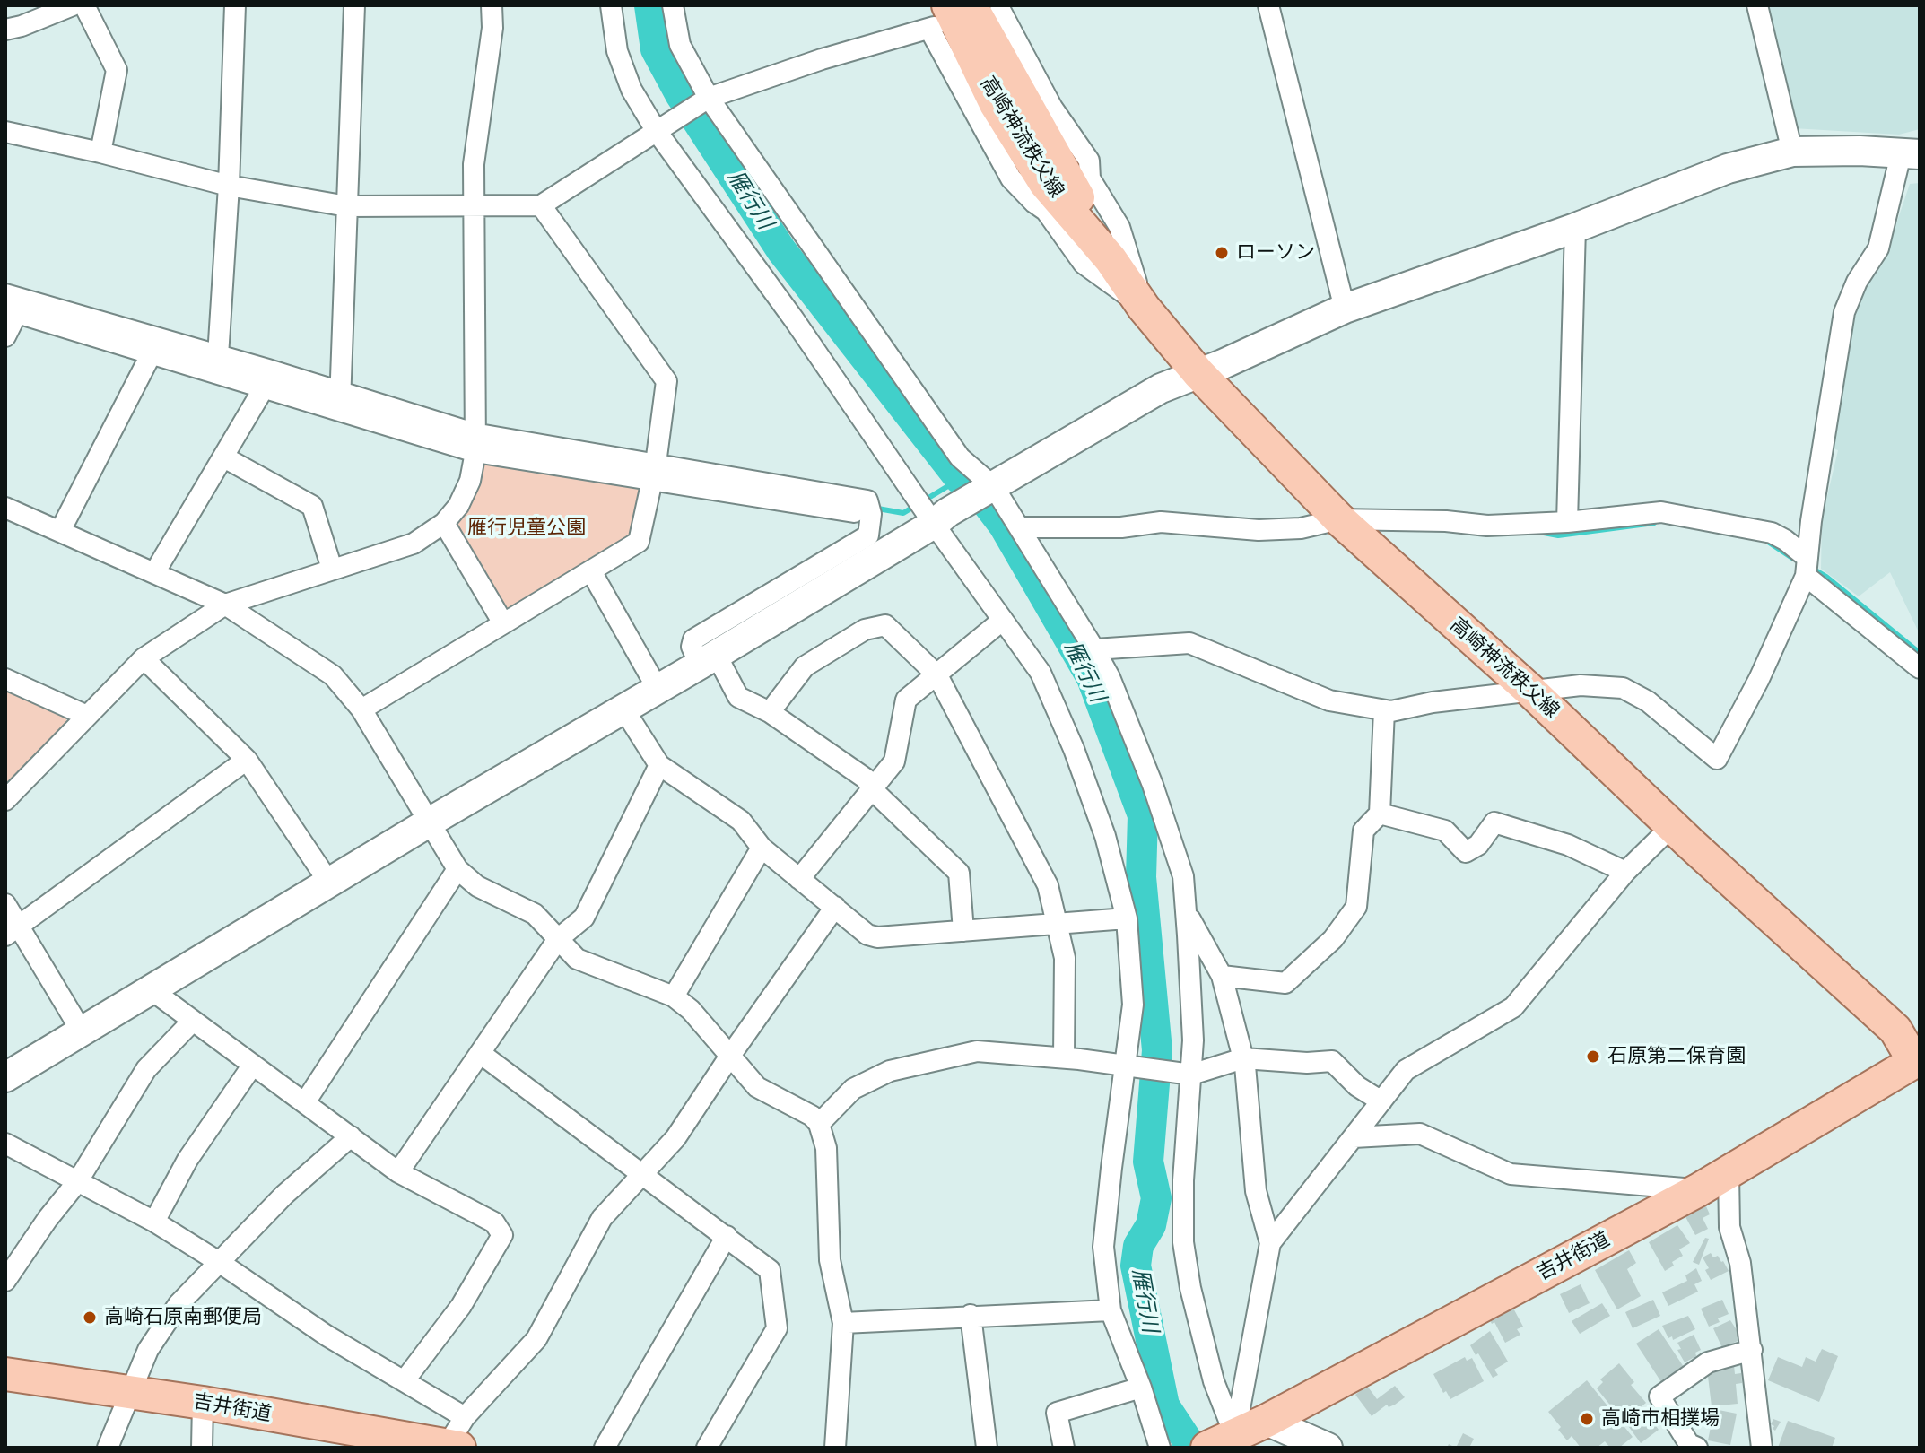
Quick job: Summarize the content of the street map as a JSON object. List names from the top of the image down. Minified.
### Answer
{"streets":{"main road":["高崎神流秩父線","吉井街道"]},"crossings":[["高崎神流秩父線","吉井街道"]],"water":["雁行川"],"parks":["雁行児童公園"],"places":["ローソン","石原第二保育園","高崎石原南郵便局","高崎市相撲場"]}
